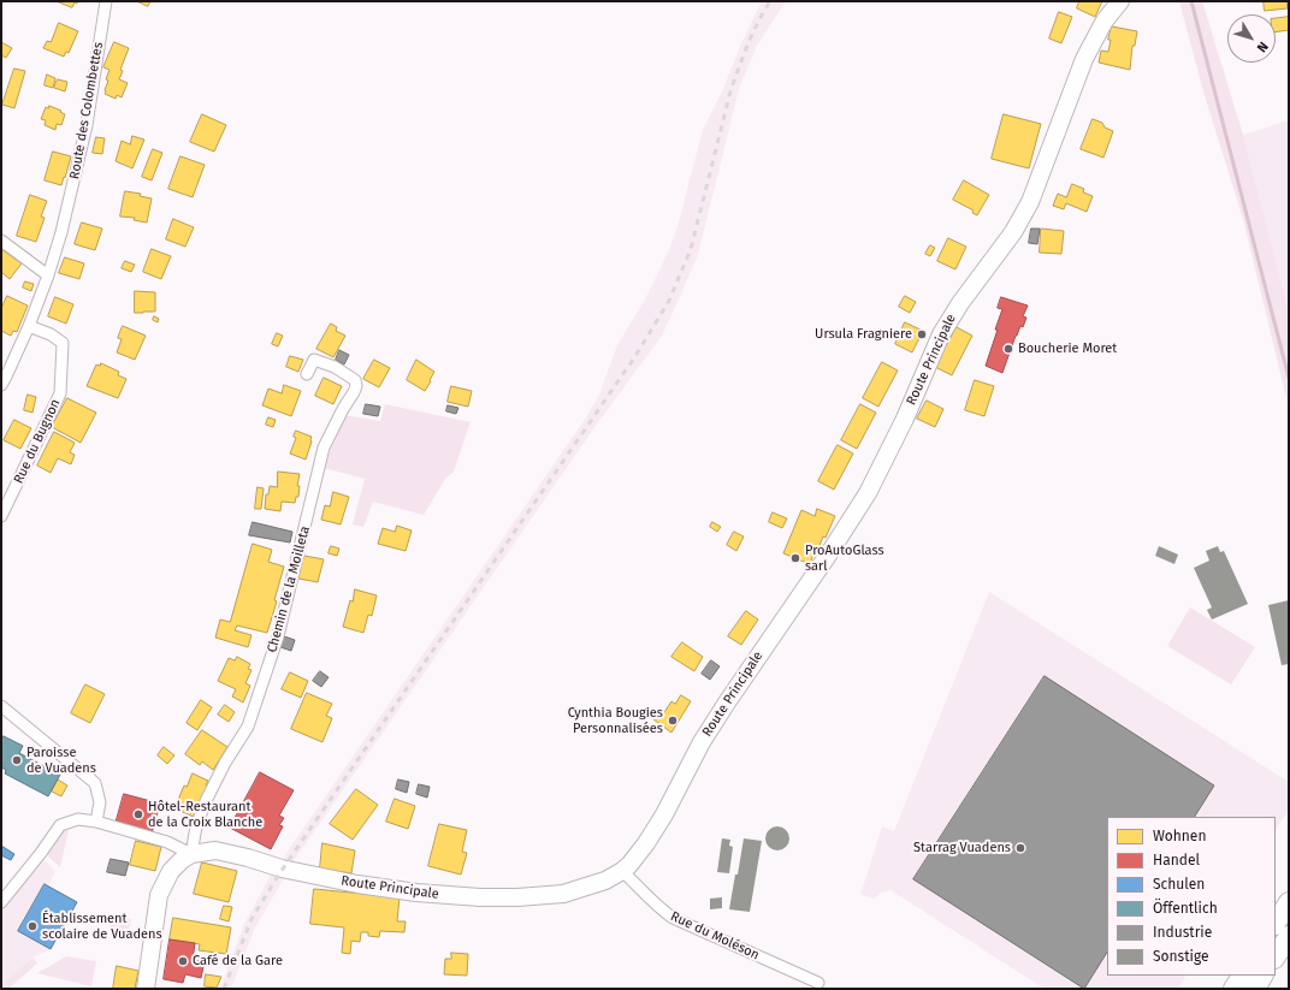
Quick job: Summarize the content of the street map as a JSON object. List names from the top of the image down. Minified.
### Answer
{"streets":{"main road":["Route Principale"],"street":["Route des Colombettes","Rue du Bugnon","Chemin de la Moilleta","Rue du Moléson"]},"crossings":[["Route des Colombettes","Rue du Bugnon"],["Route Principale","Chemin de la Moilleta"],["Route Principale","Rue du Moléson"]],"places":["Ursula Fragniere","Boucherie Moret","ProAutoGlass sarl","Cynthia Bougies Personnalisées","Paroisse de Vuadens","Hôtel-Restaurant de la Croix Blanche","Starrag Vuadens","Établissement scolaire de Vuadens","Café de la Gare"],"legend":["Wohnen","Handel","Schulen","Öffentlich","Industrie","Sonstige"],"north":"bottom right"}
